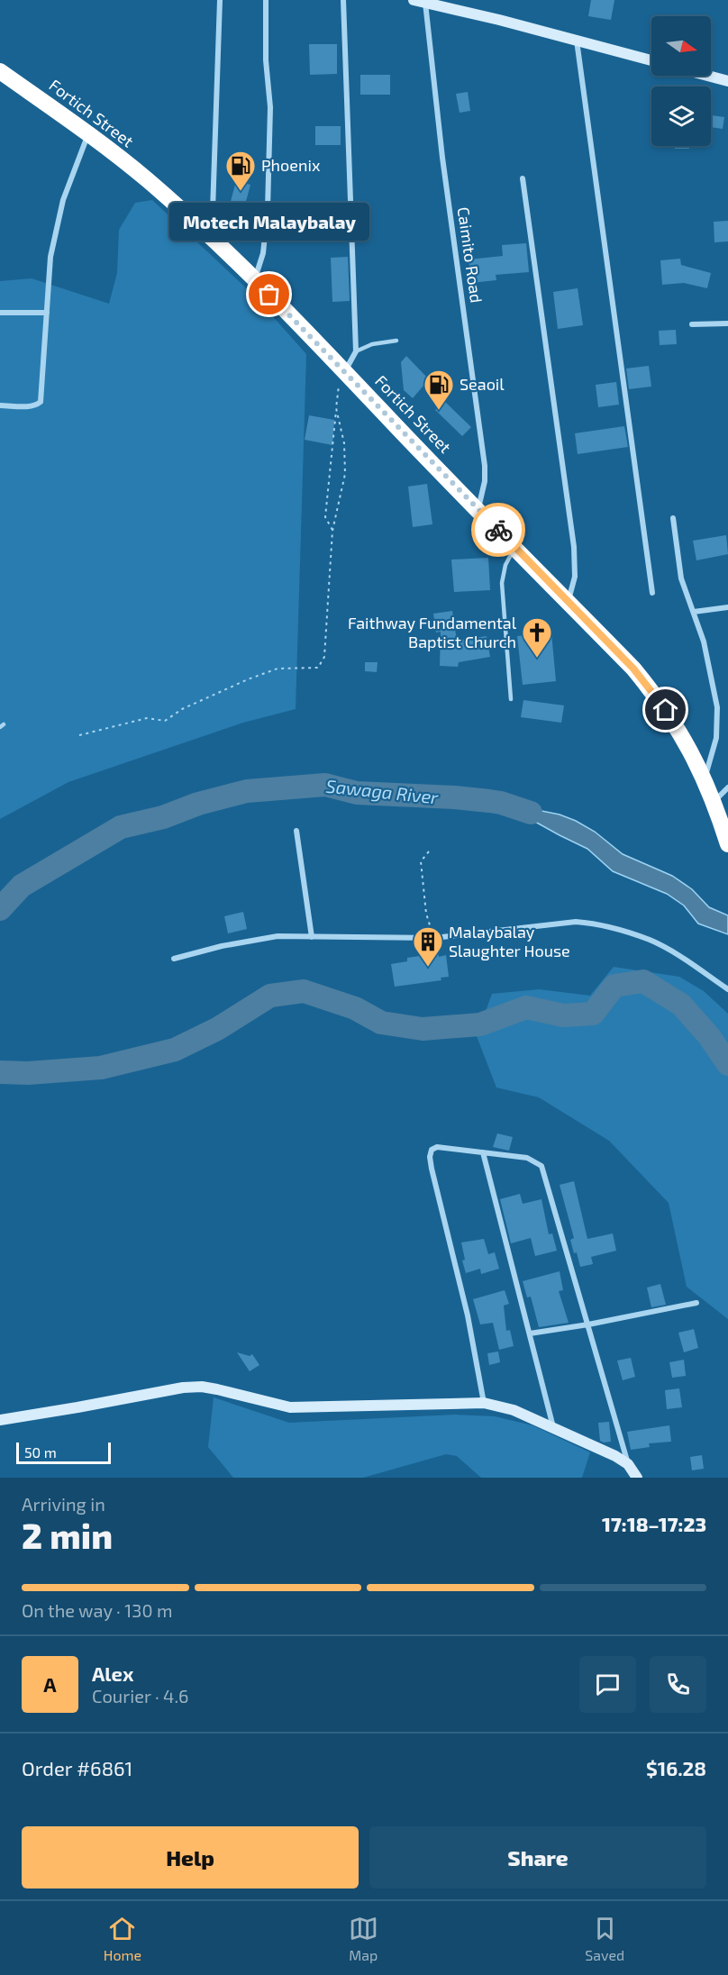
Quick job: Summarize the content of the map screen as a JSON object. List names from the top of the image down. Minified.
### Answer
{"streets":{"highway":["Fortich Street"],"street":["Caimito Road"]},"crossings":[["Fortich Street","Caimito Road"]],"water":["Sawaga River"],"places":{"fuel station":["Phoenix","Seaoil"],"other":["Motech Malaybalay"],"church":["Faithway Fundamental Baptist Church"],"building":["Malaybalay Slaughter House"]},"scale_bar":"50 m","north":"right","page":{"bubble":"Motech Malaybalay","scale":"50 m","heading":["2 min","Arriving in","17:18–17:23"],"panel":["Alex","Courier · 4.6","Order #6861","$16.28"],"bar":"On the way · 130 m","round":"A","buttons":["Help","Share"],"tabs":["Home","Map","Saved"]}}
